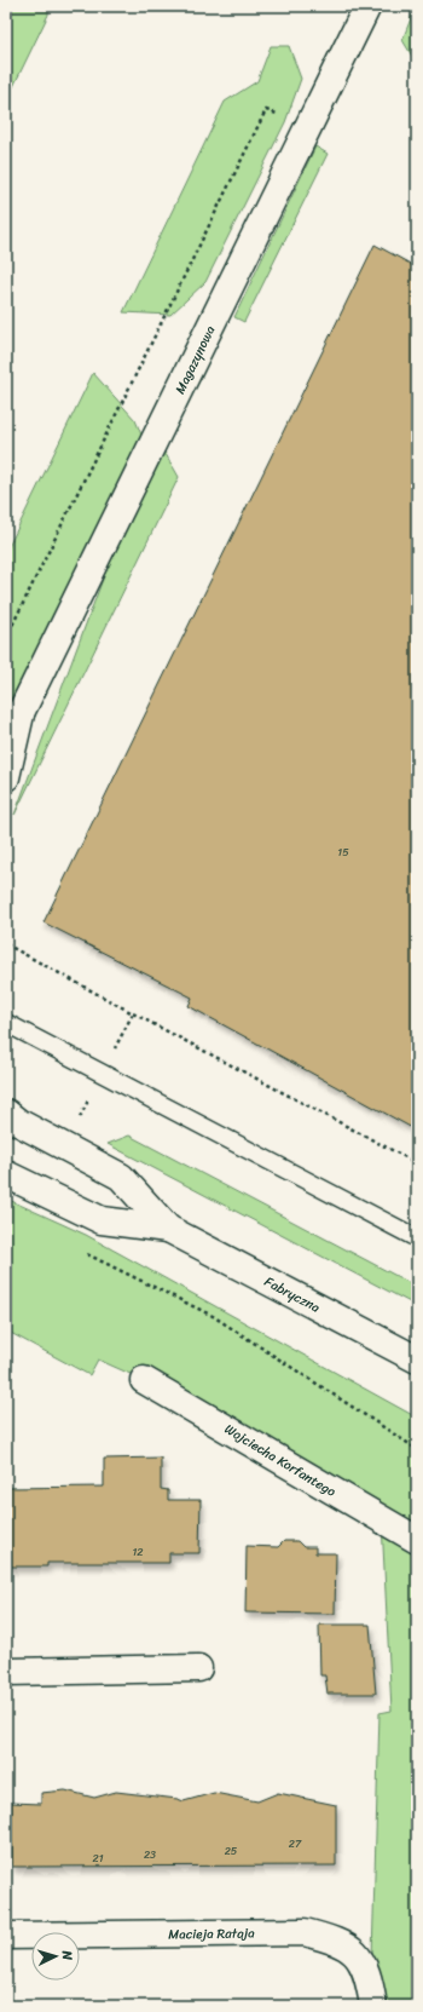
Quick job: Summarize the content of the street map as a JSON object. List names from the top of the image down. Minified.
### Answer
{"streets":{"street":["Magazynowa","Fabryczna","Wojciecha Korfantego","Macieja Rataja"]},"house_numbers":["15","12","27","25","23","21"],"north":"right"}
